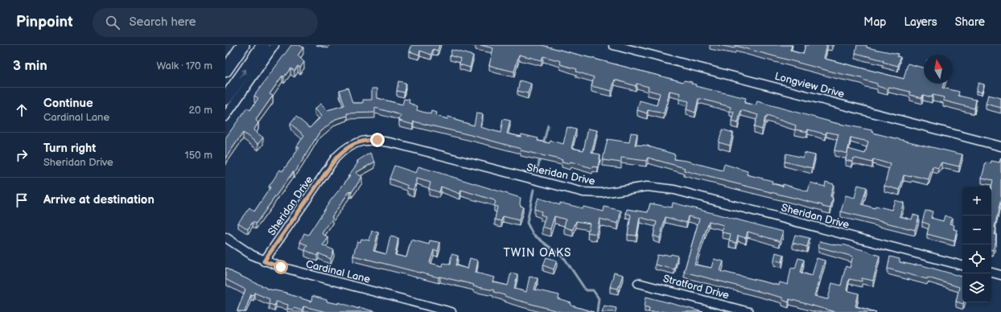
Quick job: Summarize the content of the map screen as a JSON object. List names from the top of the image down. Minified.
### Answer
{"streets":{"street":["Longview Drive","Sheridan Drive","Cardinal Lane","Stratford Drive"]},"crossings":[["Sheridan Drive","Cardinal Lane"]],"districts":["TWIN OAKS"],"north":"top","page":{"header":"Pinpoint","search":"Search here","nav":["Map","Layers","Share"],"heading":["3 min","Walk · 170 m"],"list":[["Continue","Cardinal Lane","20 m"],["Turn right","Sheridan Drive","150 m"],"Arrive at destination"],"map_buttons":["+","−"]}}
